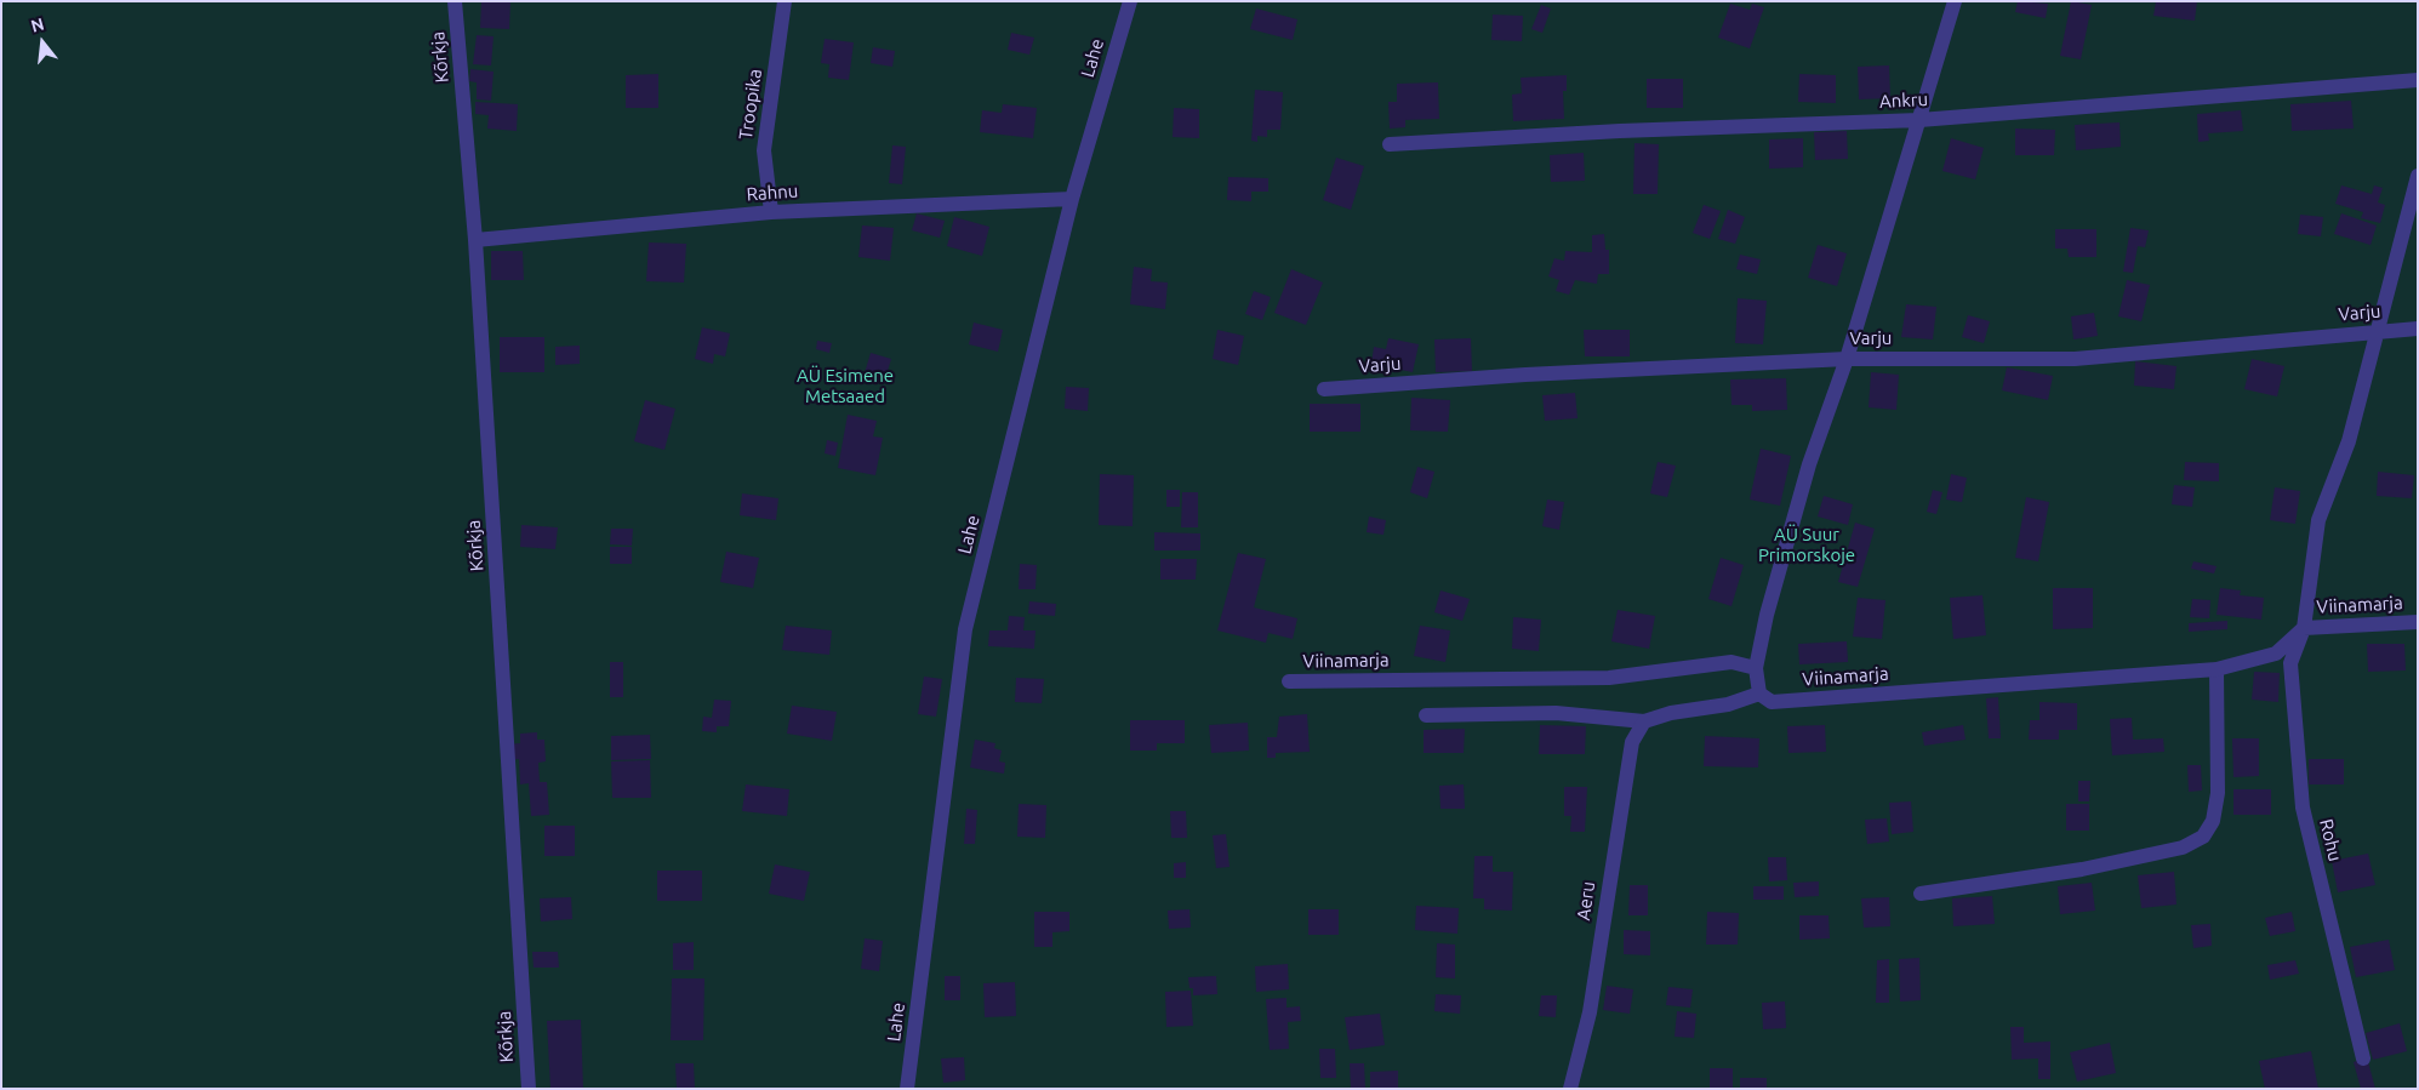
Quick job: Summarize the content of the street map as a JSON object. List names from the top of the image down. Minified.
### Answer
{"streets":{"street":["Kõrkja","Lahe","Ankru","Troopika","Rahnu","Varju","Viinamarja","Rohu","Aeru"]},"crossings":[["Kõrkja","Rahnu"],["Lahe","Rahnu"],["Troopika","Rahnu"],["Varju","Rohu"],["Viinamarja","Rohu"]],"parks":["AÜ Esimene Metsaaed","AÜ Suur Primorskoje"],"north":"top"}
